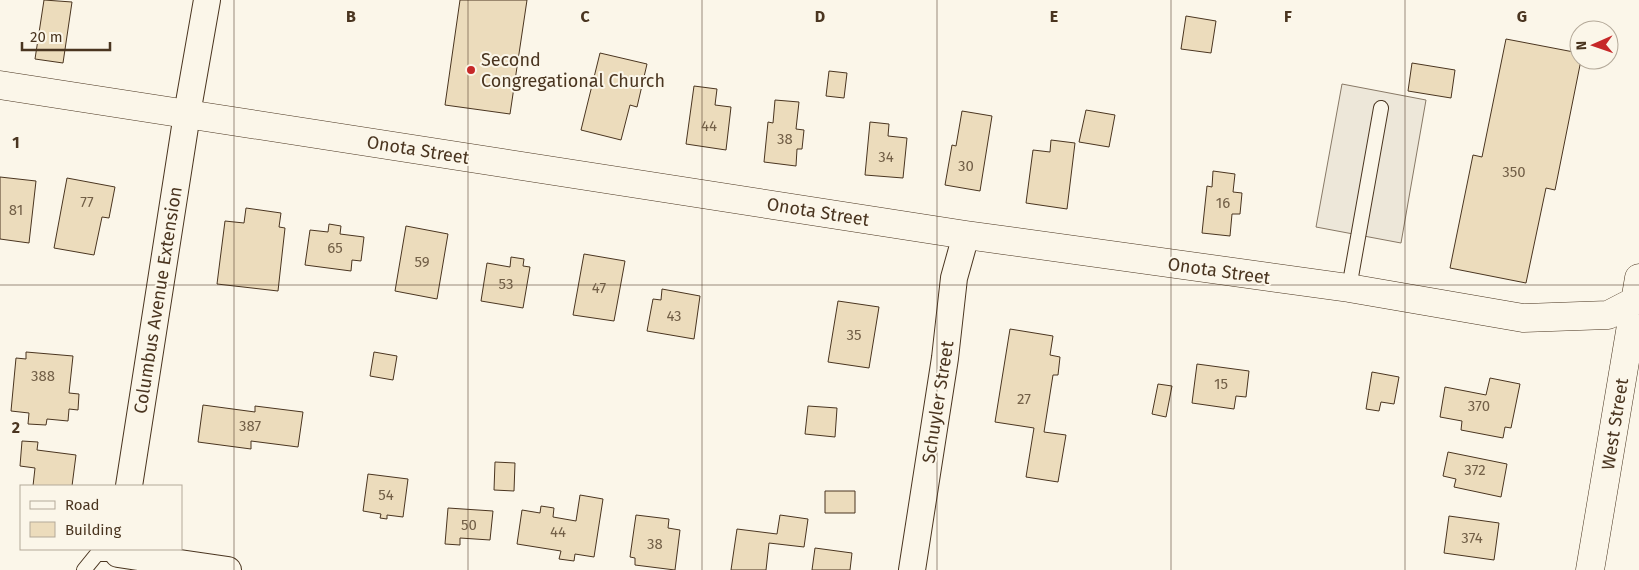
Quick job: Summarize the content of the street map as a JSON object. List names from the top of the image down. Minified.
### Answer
{"streets":{"street":["Onota Street","Columbus Avenue Extension","Schuyler Street","West Street"]},"crossings":[["Onota Street","Columbus Avenue Extension"],["Onota Street","Schuyler Street"],["Onota Street","West Street"]],"places":["Second Congregational Church"],"house_numbers":["44","38","34","30","350","77","16","81","65","59","53","47","43","35","388","15","27","370","387","372","54","50","44","374","38"],"legend":["Road","Building"],"scale_bar":"20 m","north":"left","grid":{"columns":["B","C","D","E","F","G"],"rows":["1","2"]}}
